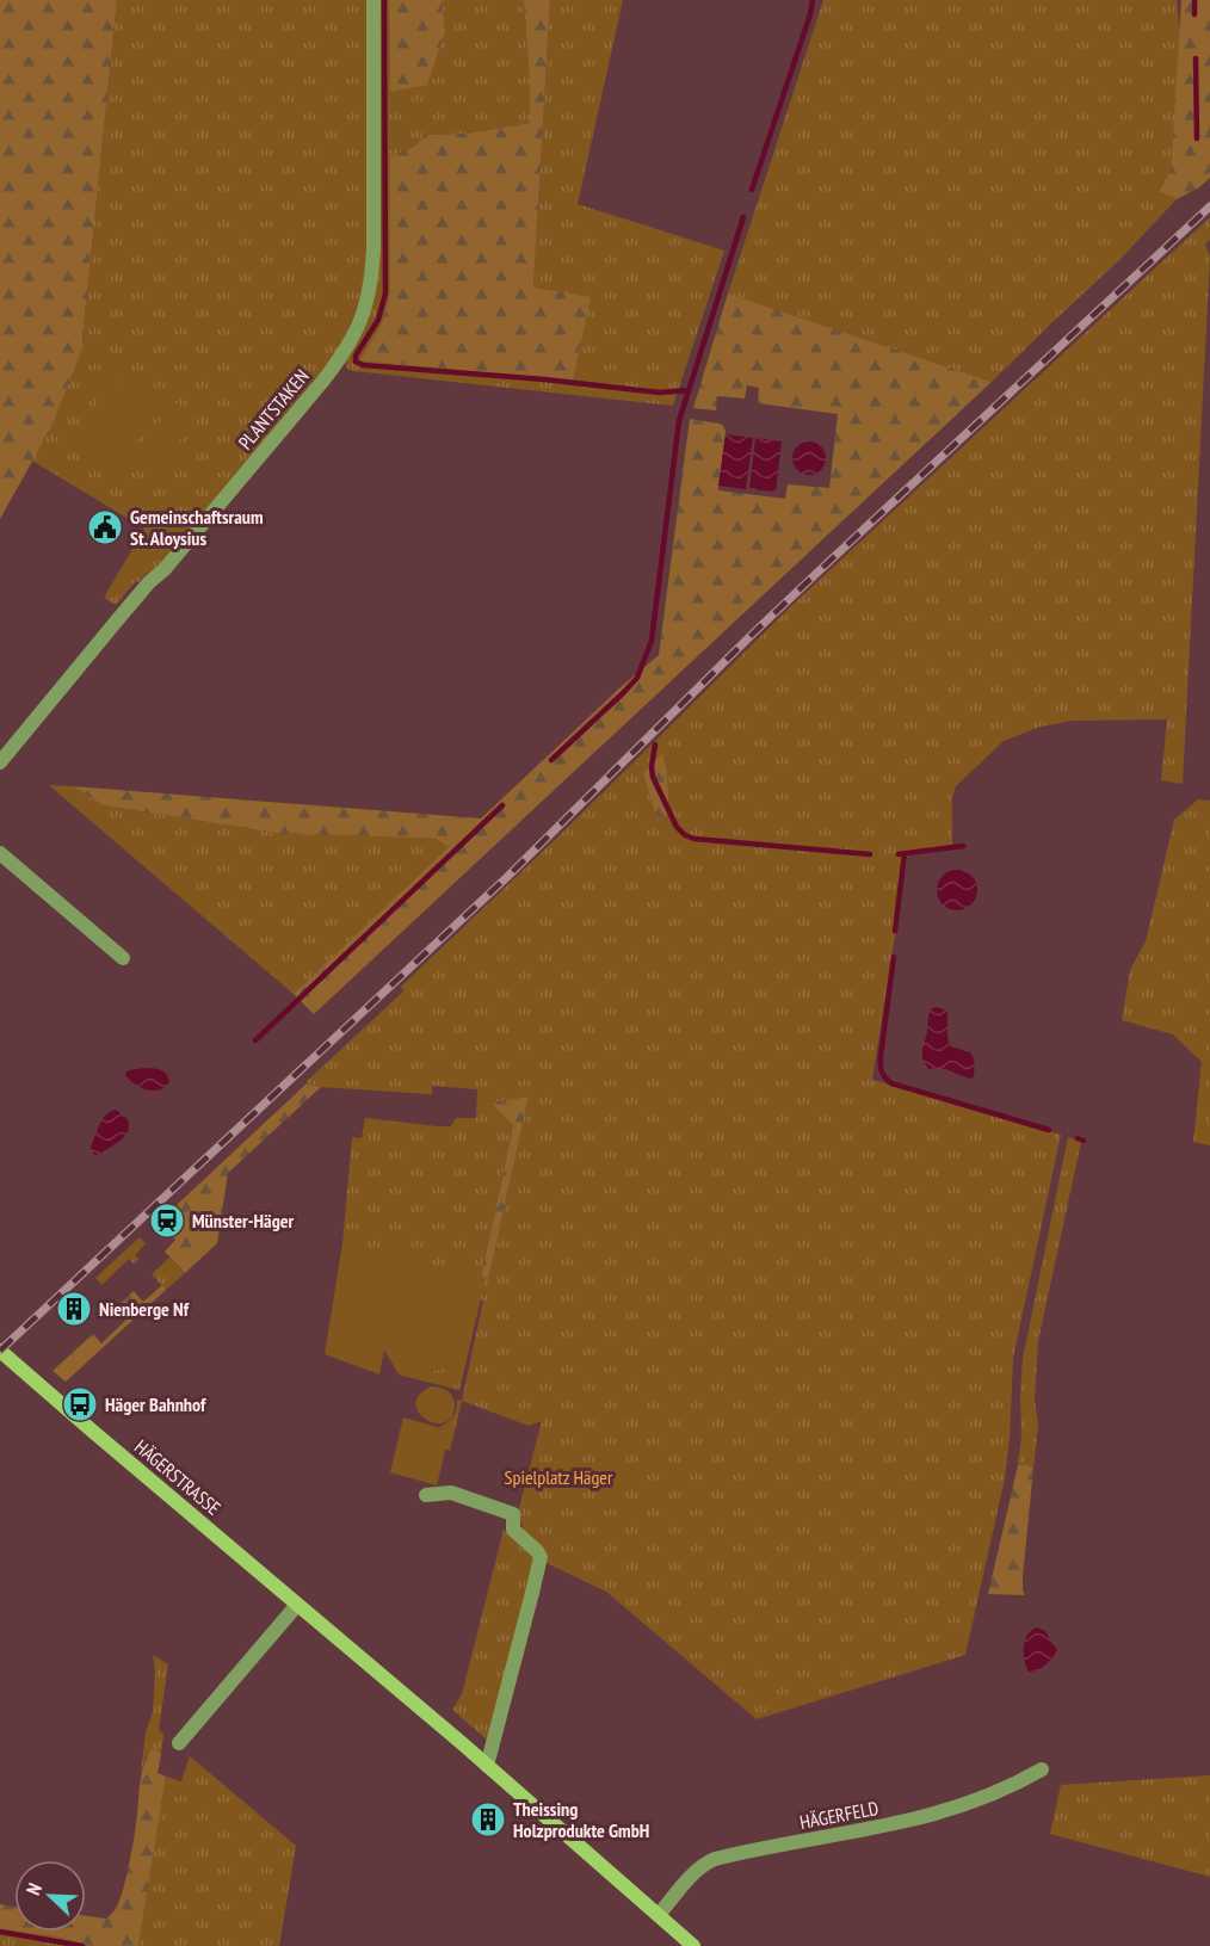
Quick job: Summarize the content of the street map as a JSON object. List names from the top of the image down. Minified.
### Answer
{"streets":{"main road":["HÄGERSTRASSE"],"street":["PLANTSTAKEN","HÄGERFELD"]},"crossings":[["HÄGERSTRASSE","HÄGERFELD"]],"parks":["Spielplatz Häger"],"places":{"public building":["Gemeinschaftsraum St. Aloysius"],"station":["Münster-Häger"],"building":["Nienberge Nf","Theissing Holzprodukte GmbH"],"bus stop":["Häger Bahnhof"]},"north":"top left"}
